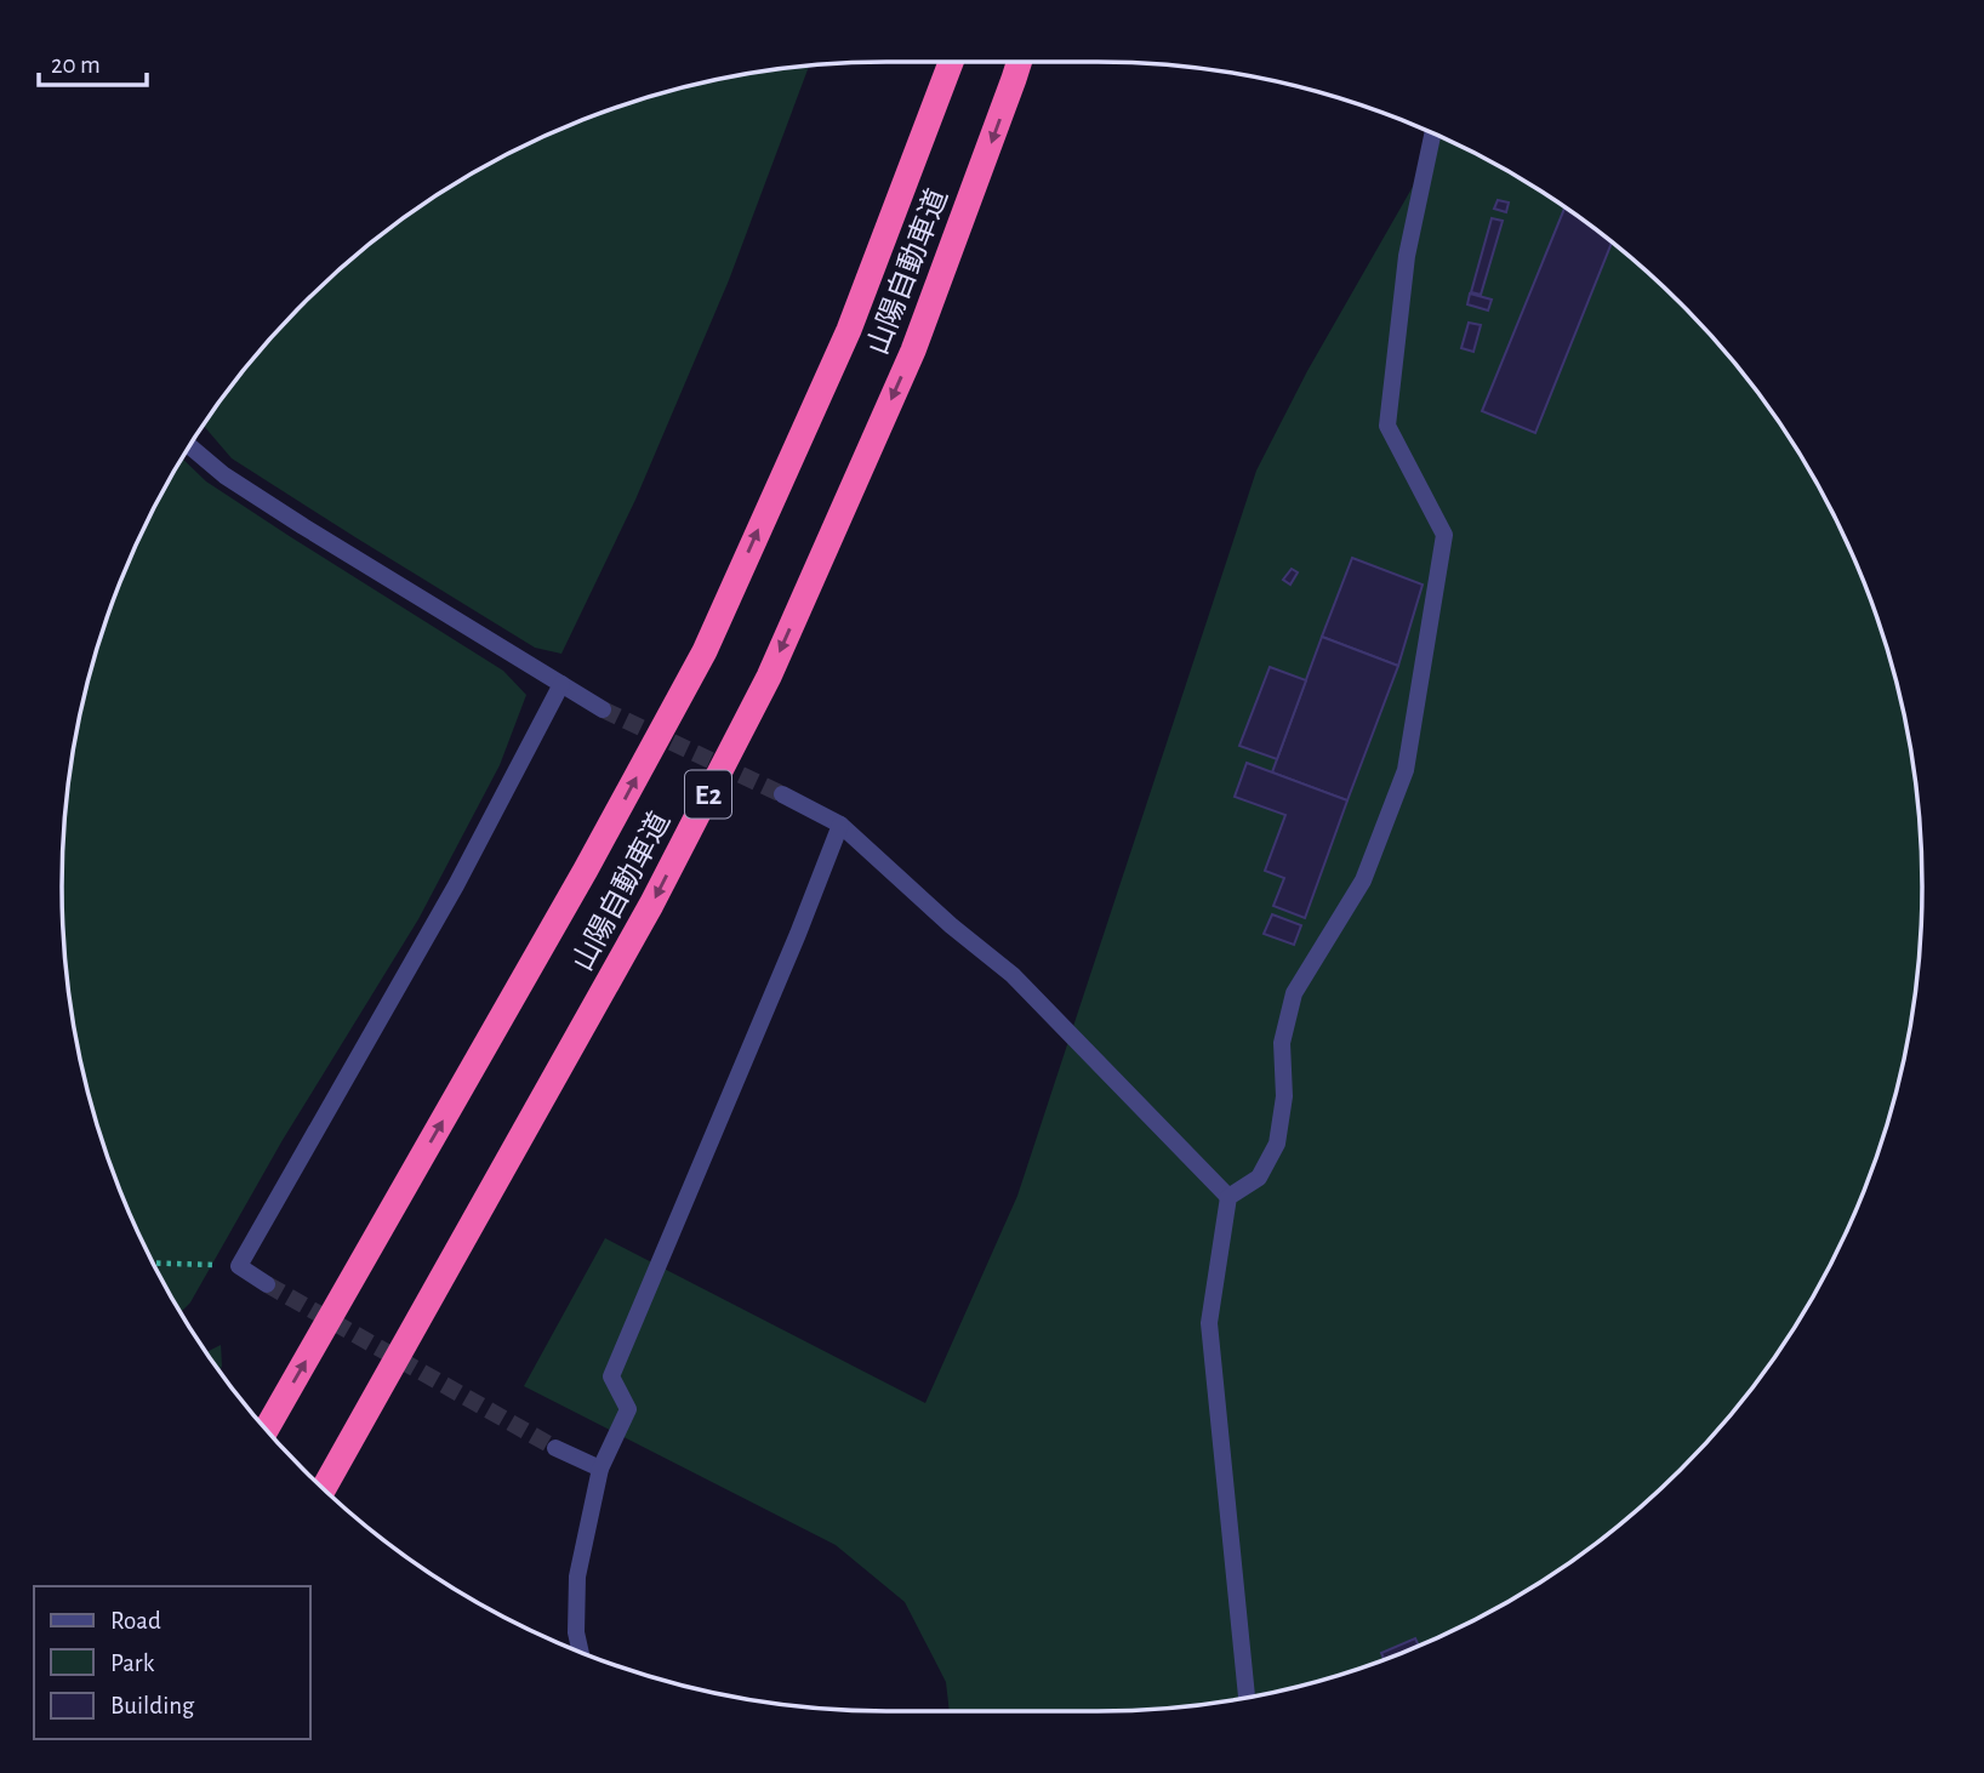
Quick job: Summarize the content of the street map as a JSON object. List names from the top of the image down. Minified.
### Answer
{"streets":{"highway":["山陽自動車道","E2"]},"legend":["Road","Park","Building"],"scale_bar":"20 m"}
